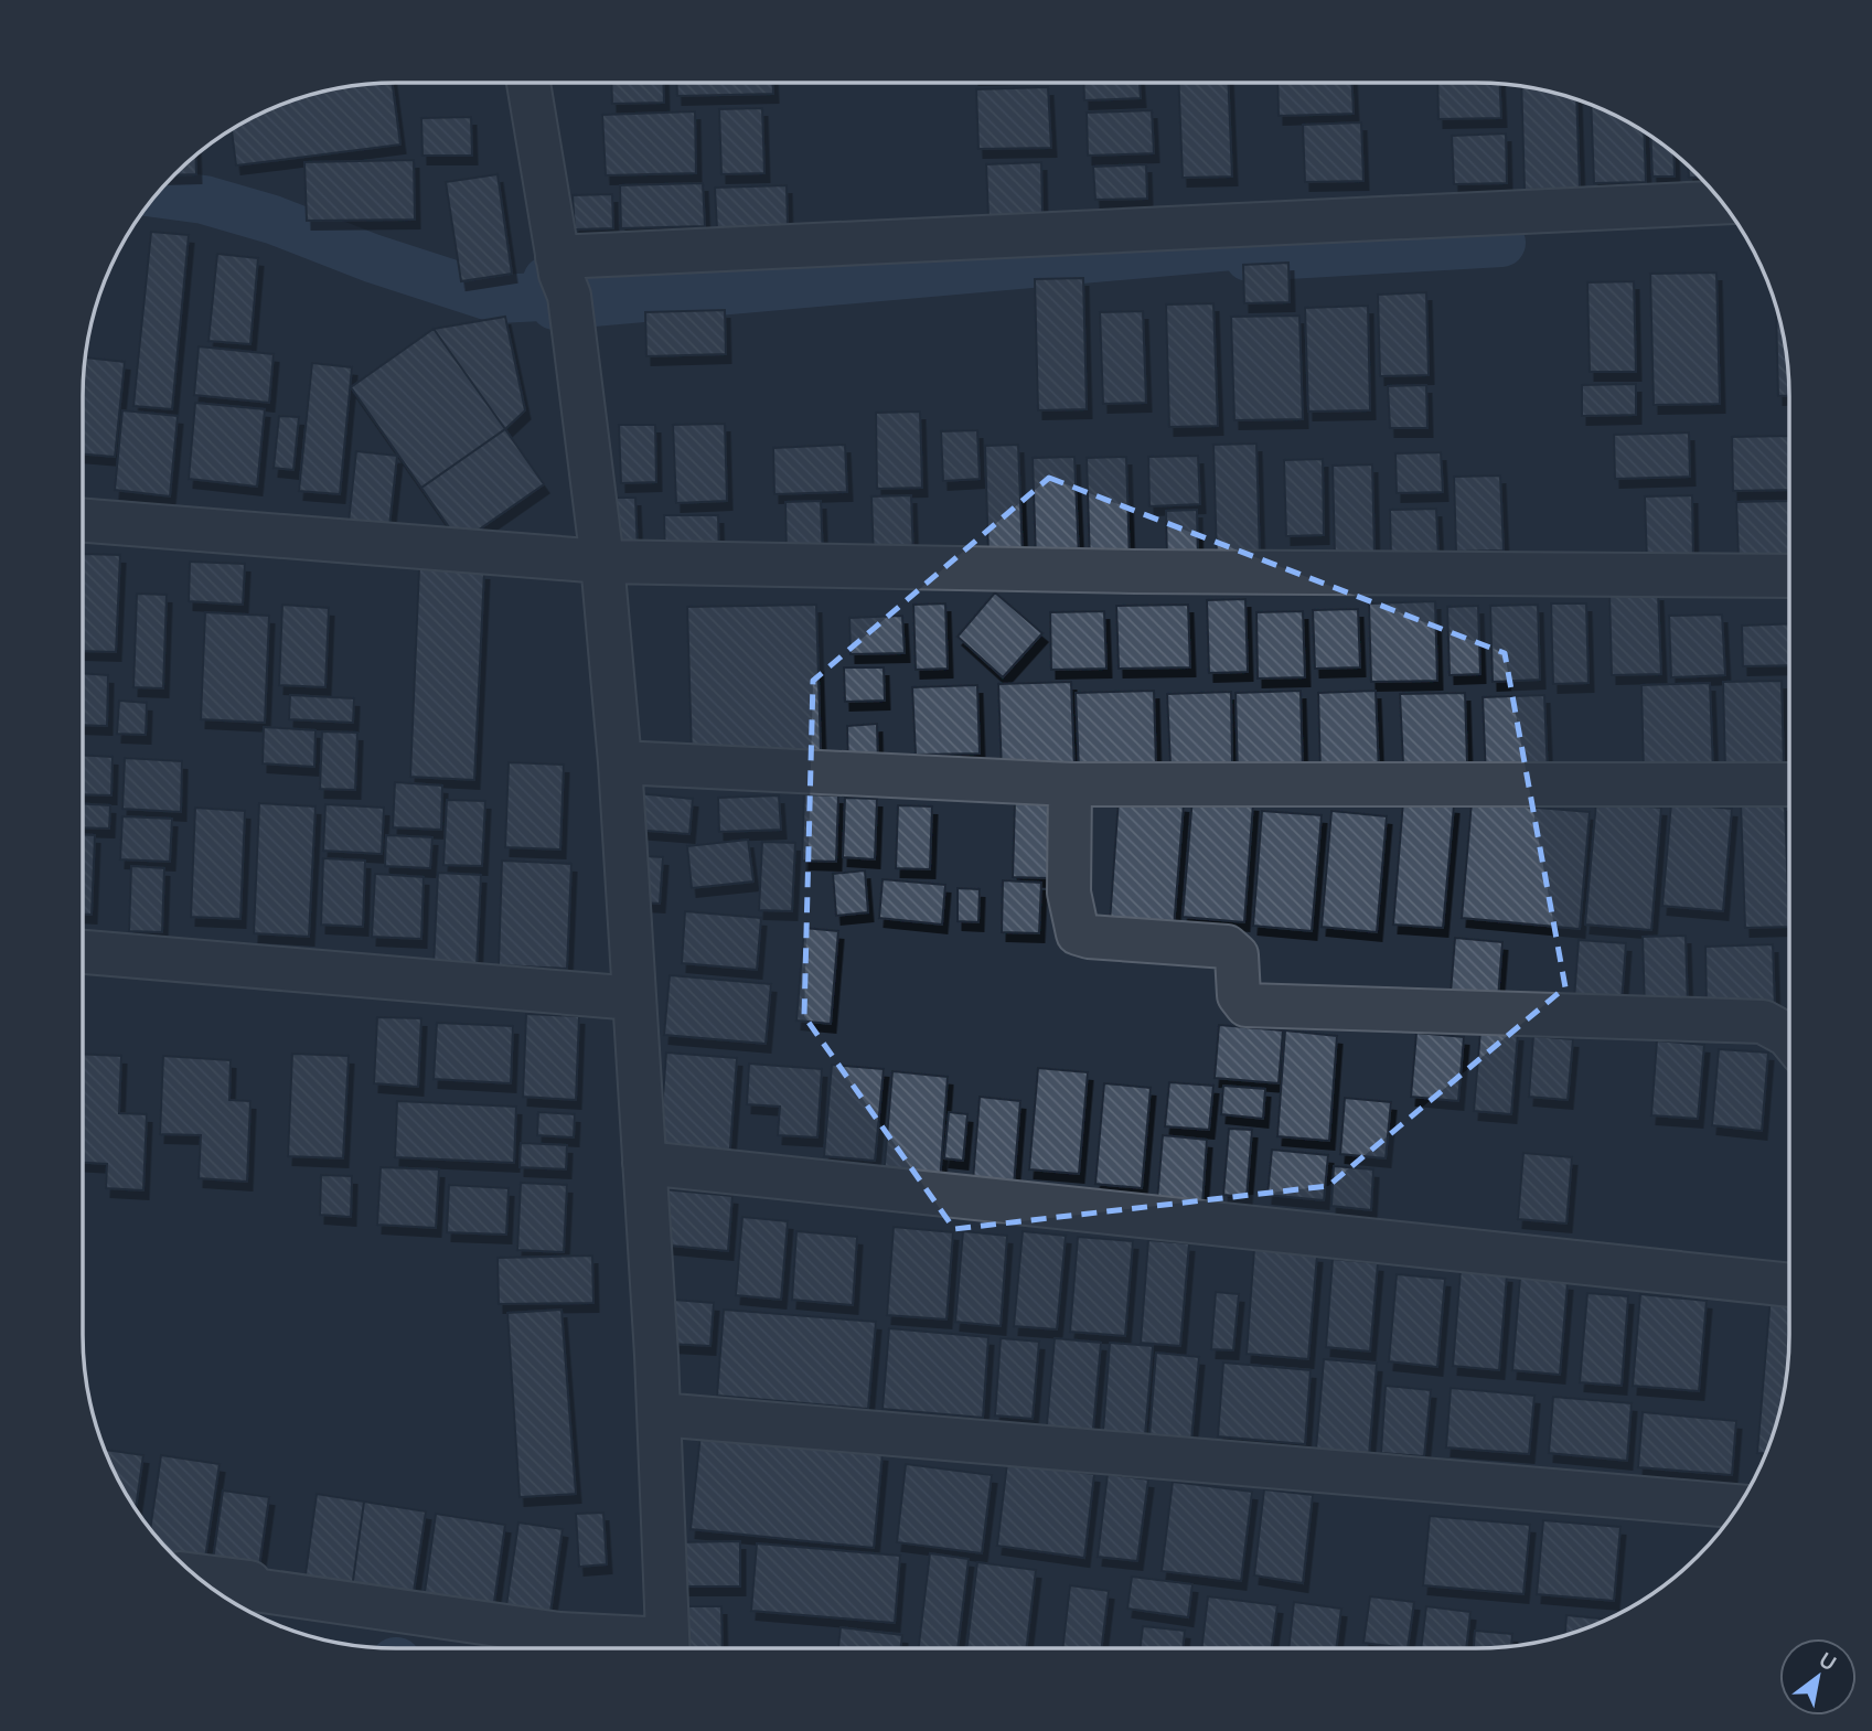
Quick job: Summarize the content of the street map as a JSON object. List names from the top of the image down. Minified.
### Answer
{"north":"top right"}
